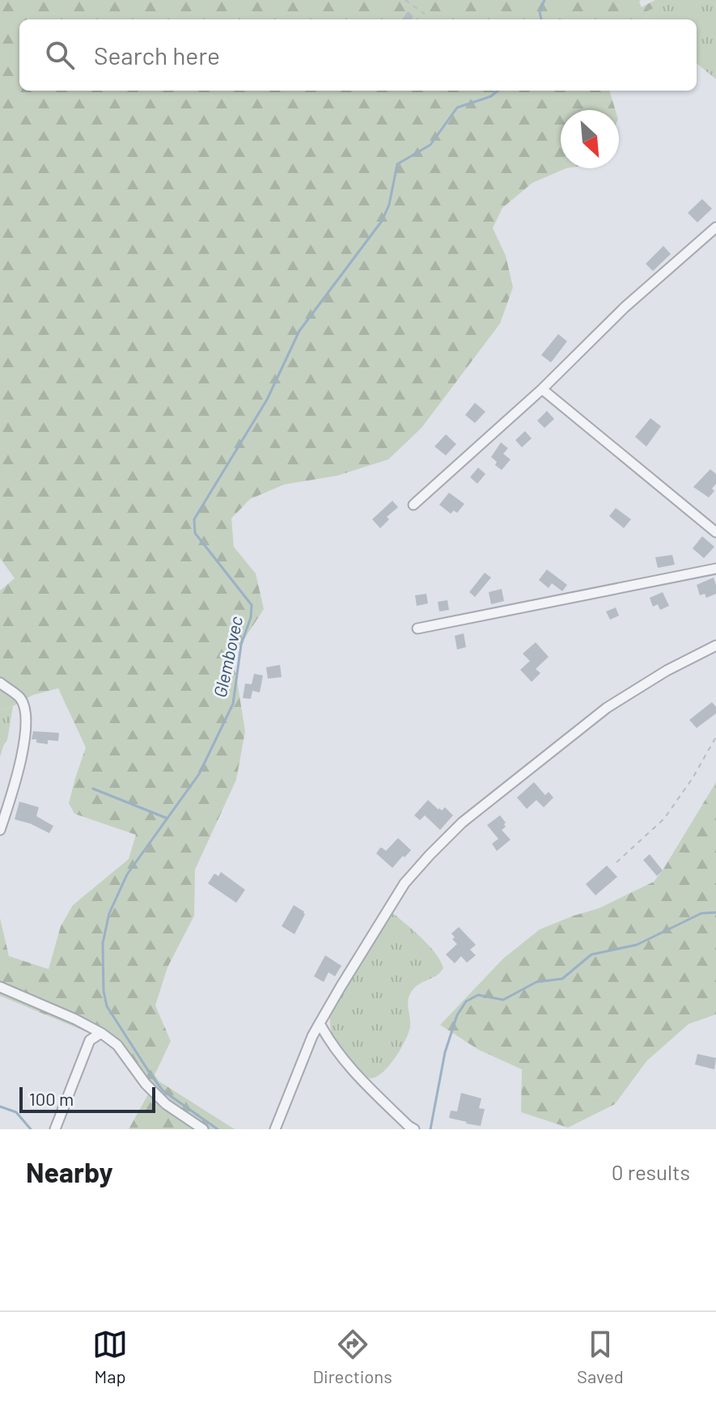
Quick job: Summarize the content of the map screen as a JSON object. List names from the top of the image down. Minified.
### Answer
{"water":["Glembovec"],"scale_bar":"100 m","north":"bottom right","page":{"search":"Search here","scale":"100 m","heading":["Nearby","0 results"],"nav":["Map","Directions","Saved"]}}
